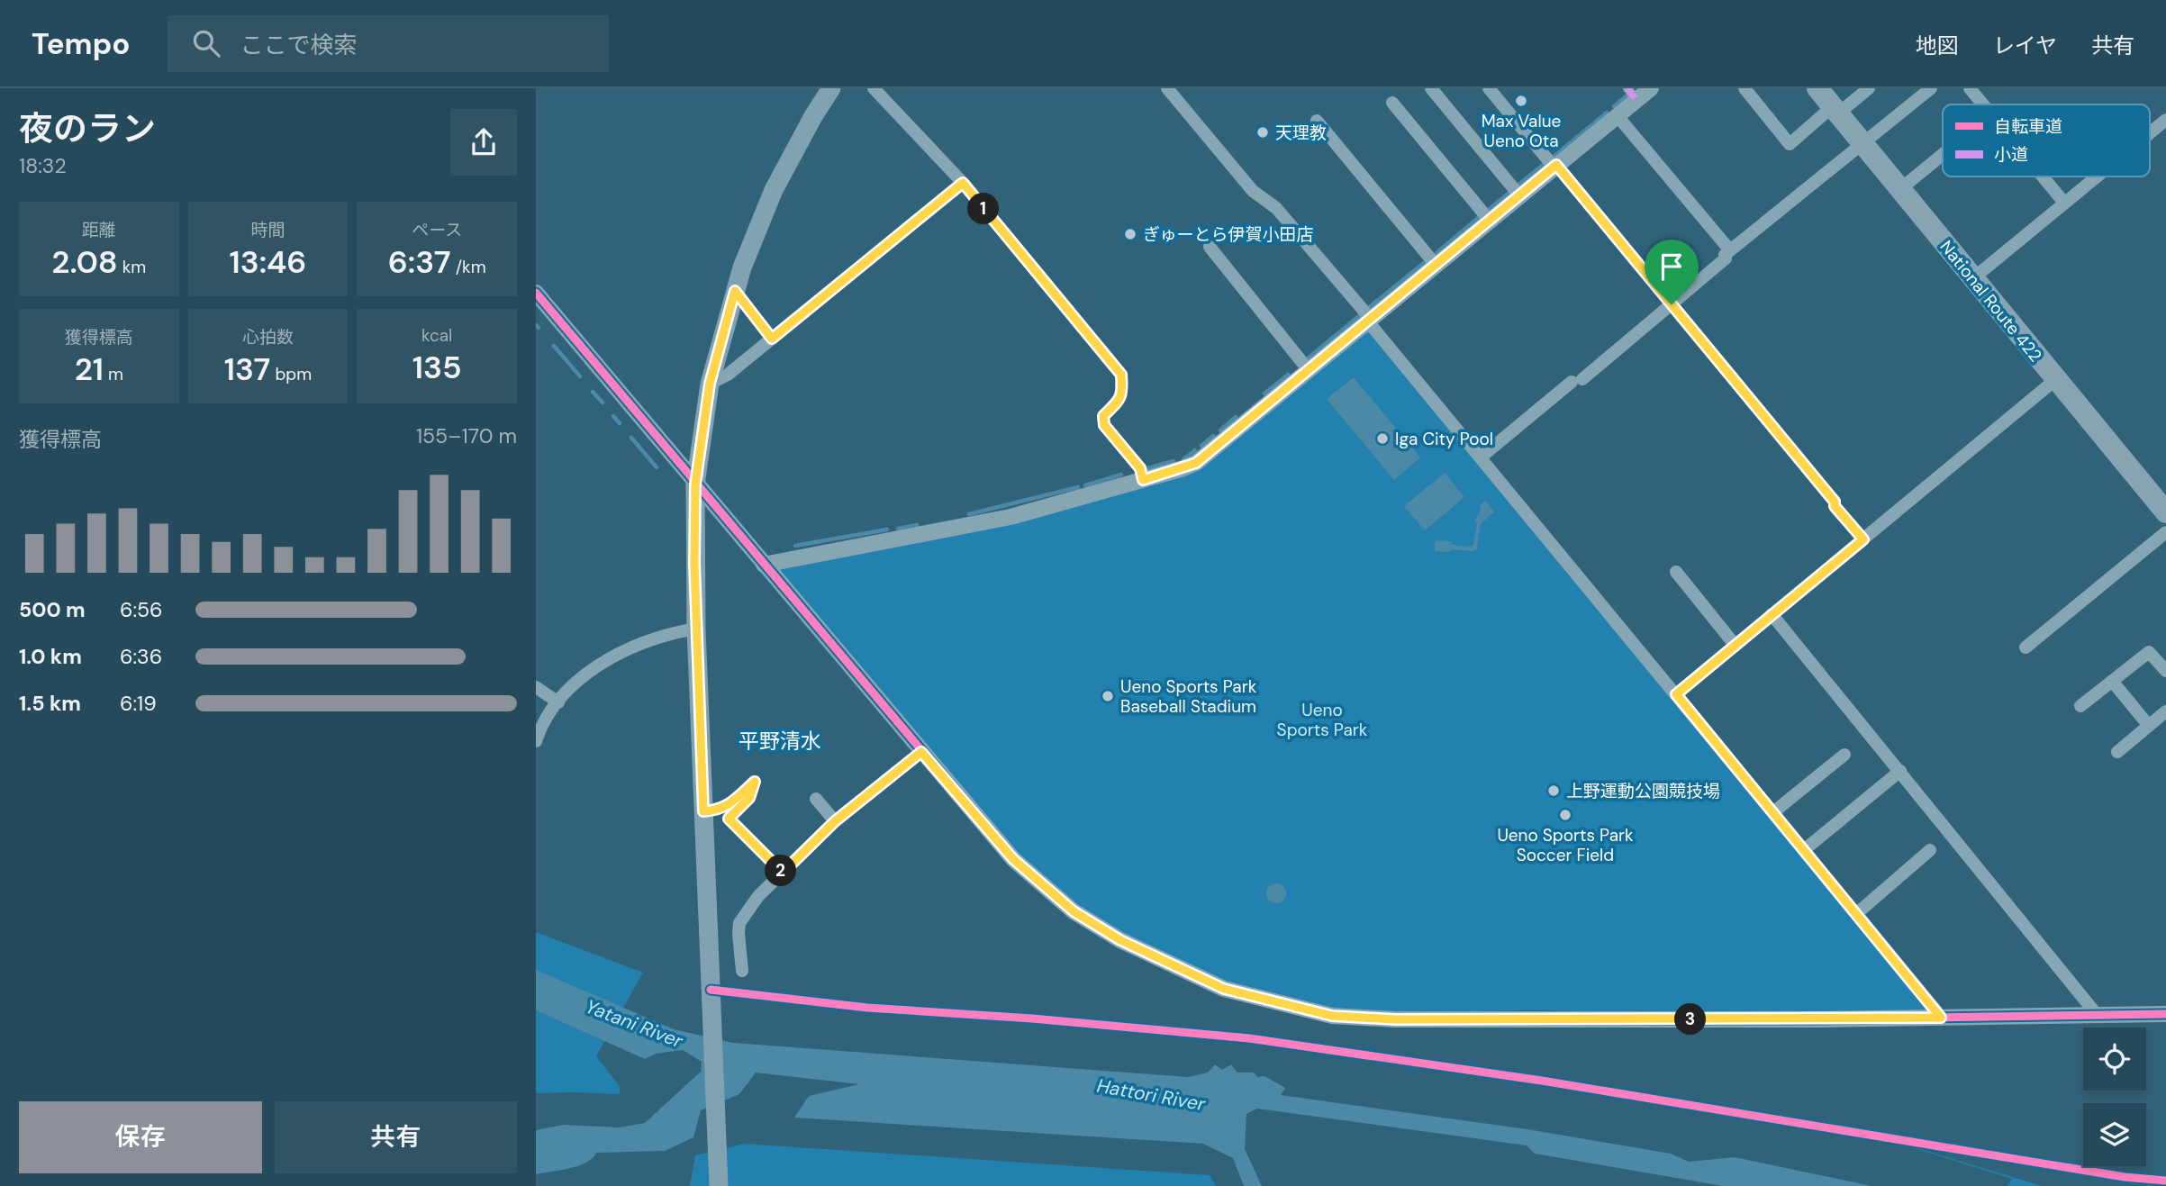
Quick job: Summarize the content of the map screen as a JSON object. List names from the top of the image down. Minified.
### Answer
{"streets":{"highway":["National Route 422"]},"districts":["平野清水"],"water":["Yatani River","Hattori River"],"parks":["Ueno Sports Park"],"places":["Max Value Ueno Ota","天理教","ぎゅーとら伊賀小田店","Iga City Pool","Ueno Sports Park Baseball Stadium","上野運動公園競技場","Ueno Sports Park Soccer Field"],"legend":["自転車道","小道"],"page":{"header":"Tempo","search":"ここで検索","nav":["地図","レイヤ","共有"],"heading":["夜のラン","18:32"],"pins":["1","2","3"],"stats":[["距離","2.08 km"],["時間","13:46"],["ペース","6:37 /km"],["獲得標高","21 m"],["心拍数","137 bpm"],["kcal","135"]],"chart":["獲得標高","155–170 m"],"list":[{"name":"500 m","note":"6:56"},{"name":"1.0 km","note":"6:36"},{"name":"1.5 km","note":"6:19"}],"buttons":["保存","共有"]}}
